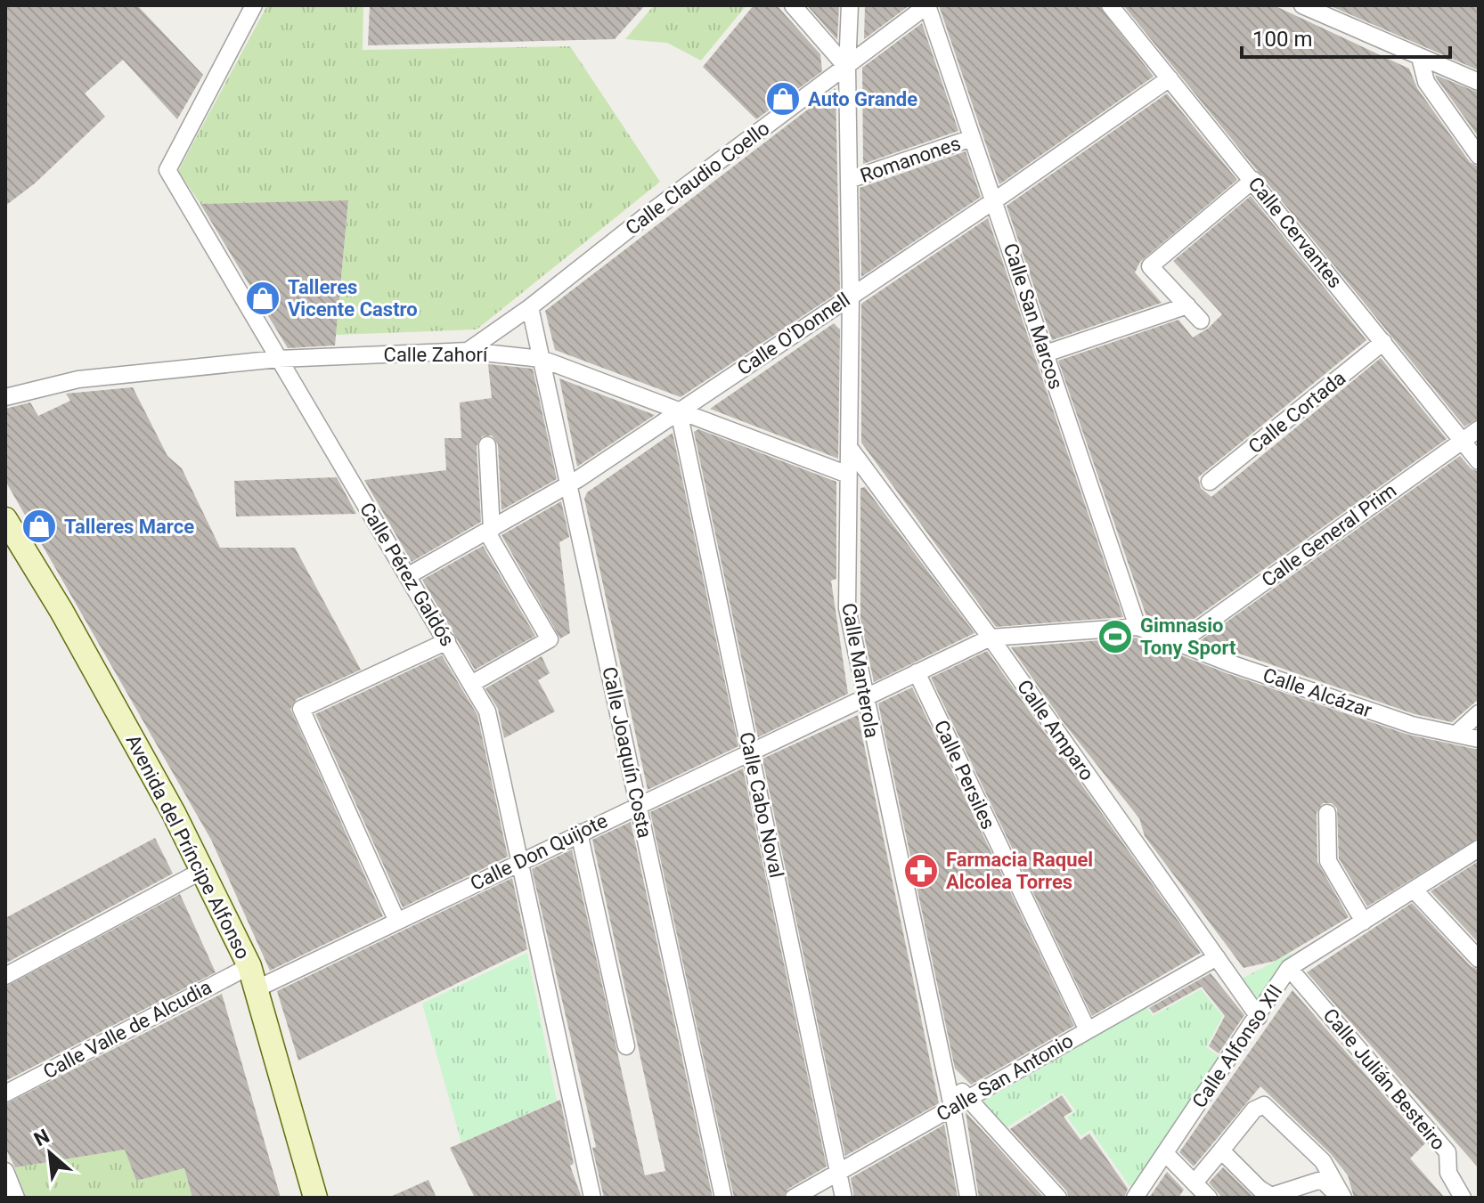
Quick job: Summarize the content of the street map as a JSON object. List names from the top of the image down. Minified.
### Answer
{"streets":{"street":["Romanones","Calle Claudio Coello","Calle Cervantes","Calle San Marcos","Calle O'Donnell","Calle Zahorí","Calle Cortada","Calle General Prim","Calle Pérez Galdós","Calle Manterola","Calle Alcázar","Calle Amparo","Calle Joaquín Costa","Calle Persiles","Calle Cabo Noval","Avenida del Príncipe Alfonso","Calle Don Quijote","Calle Valle de Alcudia","Calle Alfonso XII","Calle San Antonio","Calle Julián Besteiro"]},"crossings":[["Romanones","Calle San Marcos"],["Romanones","Calle Manterola"],["Calle Claudio Coello","Calle San Marcos"],["Calle Claudio Coello","Calle Zahorí"],["Calle Claudio Coello","Calle Manterola"],["Calle Claudio Coello","Calle Joaquín Costa"],["Calle Cervantes","Calle O'Donnell"],["Calle Cervantes","Calle Cortada"],["Calle Cervantes","Calle General Prim"],["Calle San Marcos","Calle O'Donnell"],["Calle San Marcos","Calle Alcázar"],["Calle O'Donnell","Calle Zahorí"],["Calle O'Donnell","Calle Pérez Galdós"],["Calle O'Donnell","Calle Manterola"],["Calle O'Donnell","Calle Joaquín Costa"],["Calle O'Donnell","Calle Cabo Noval"],["Calle Zahorí","Calle Pérez Galdós"],["Calle Zahorí","Calle Manterola"],["Calle Zahorí","Calle Joaquín Costa"],["Calle Zahorí","Calle Cabo Noval"],["Calle General Prim","Calle Alcázar"],["Calle Pérez Galdós","Calle Don Quijote"],["Calle Manterola","Calle Amparo"],["Calle Manterola","Calle Don Quijote"],["Calle Manterola","Calle San Antonio"],["Calle Alcázar","Calle Amparo"],["Calle Alcázar","Calle Don Quijote"],["Calle Amparo","Calle Don Quijote"],["Calle Amparo","Calle Alfonso XII"],["Calle Amparo","Calle San Antonio"],["Calle Joaquín Costa","Calle Don Quijote"],["Calle Persiles","Calle Don Quijote"],["Calle Persiles","Calle San Antonio"],["Calle Cabo Noval","Calle Don Quijote"],["Calle Cabo Noval","Calle San Antonio"],["Avenida del Príncipe Alfonso","Calle Don Quijote"],["Avenida del Príncipe Alfonso","Calle Valle de Alcudia"],["Calle Alfonso XII","Calle Julián Besteiro"]],"places":{"shop":["Auto Grande","Talleres Vicente Castro","Talleres Marce"],"sports":["Gimnasio Tony Sport"],"pharmacy":["Farmacia Raquel Alcolea Torres"]},"scale_bar":"100 m","north":"top left"}
